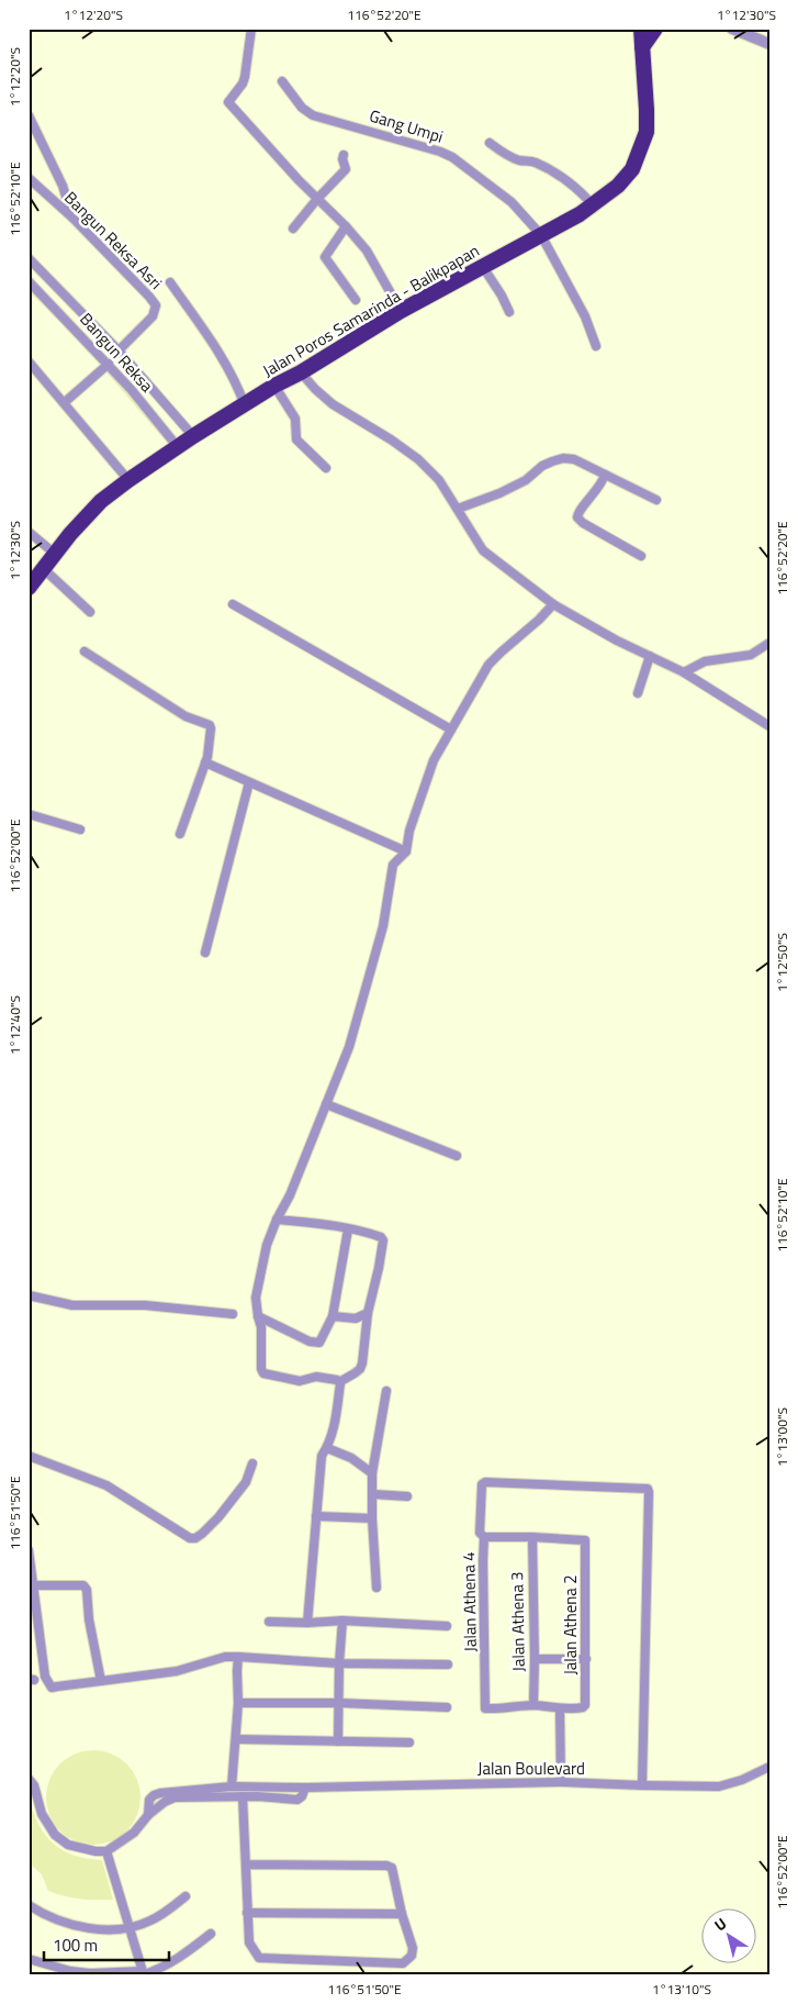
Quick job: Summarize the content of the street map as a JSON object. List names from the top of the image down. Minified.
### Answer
{"streets":{"highway":["Jalan Poros Samarinda - Balikpapan"],"street":["Gang Umpi","Bangun Reksa Asri","Bangun Reksa","Jalan Athena 4","Jalan Athena 3","Jalan Athena 2","Jalan Boulevard"]},"crossings":[["Gang Umpi","Jalan Poros Samarinda - Balikpapan"],["Jalan Poros Samarinda - Balikpapan","Bangun Reksa"],["Jalan Athena 4","Jalan Athena 3"],["Jalan Athena 4","Jalan Boulevard"],["Jalan Athena 3","Jalan Athena 2"]],"scale_bar":"100 m","north":"top left","coordinates":["1°12'20\"S","116°52'20\"E","1°12'30\"S","116°52'10\"E","116°52'00\"E","1°12'50\"S","1°12'40\"S","1°13'00\"S","116°51'50\"E","1°13'10\"S"]}
